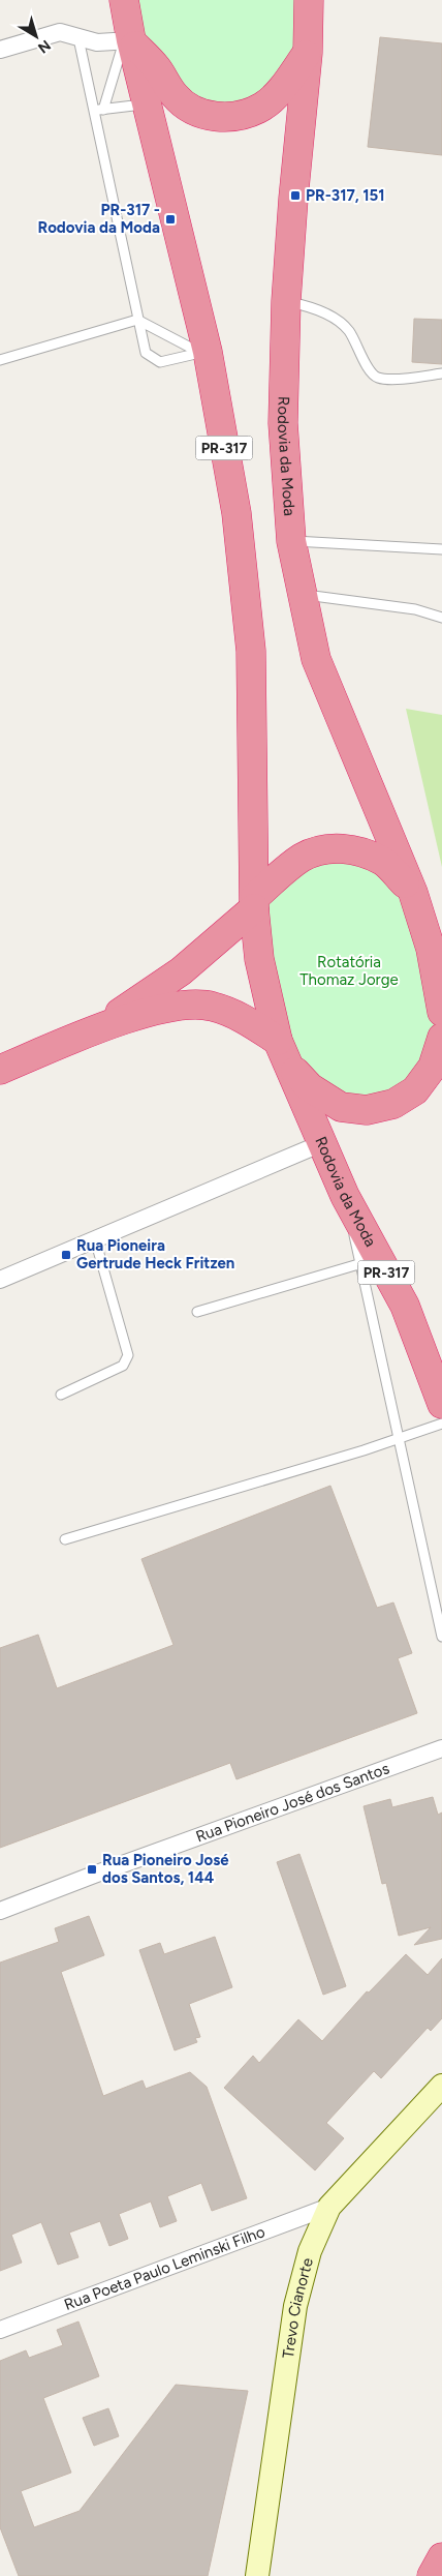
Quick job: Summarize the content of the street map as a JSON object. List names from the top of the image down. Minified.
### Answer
{"streets":{"highway":["PR-317","Rodovia da Moda"],"street":["Rua Pioneiro José dos Santos","Rua Poeta Paulo Leminski Filho","Trevo Cianorte"]},"crossings":[["PR-317","Rodovia da Moda"],["Rua Poeta Paulo Leminski Filho","Trevo Cianorte"]],"parks":["Rotatória Thomaz Jorge"],"places":{"transit":["PR-317, 151","PR-317 - Rodovia da Moda","Rua Pioneira Gertrude Heck Fritzen","Rua Pioneiro José dos Santos, 144"]},"north":"bottom right"}
